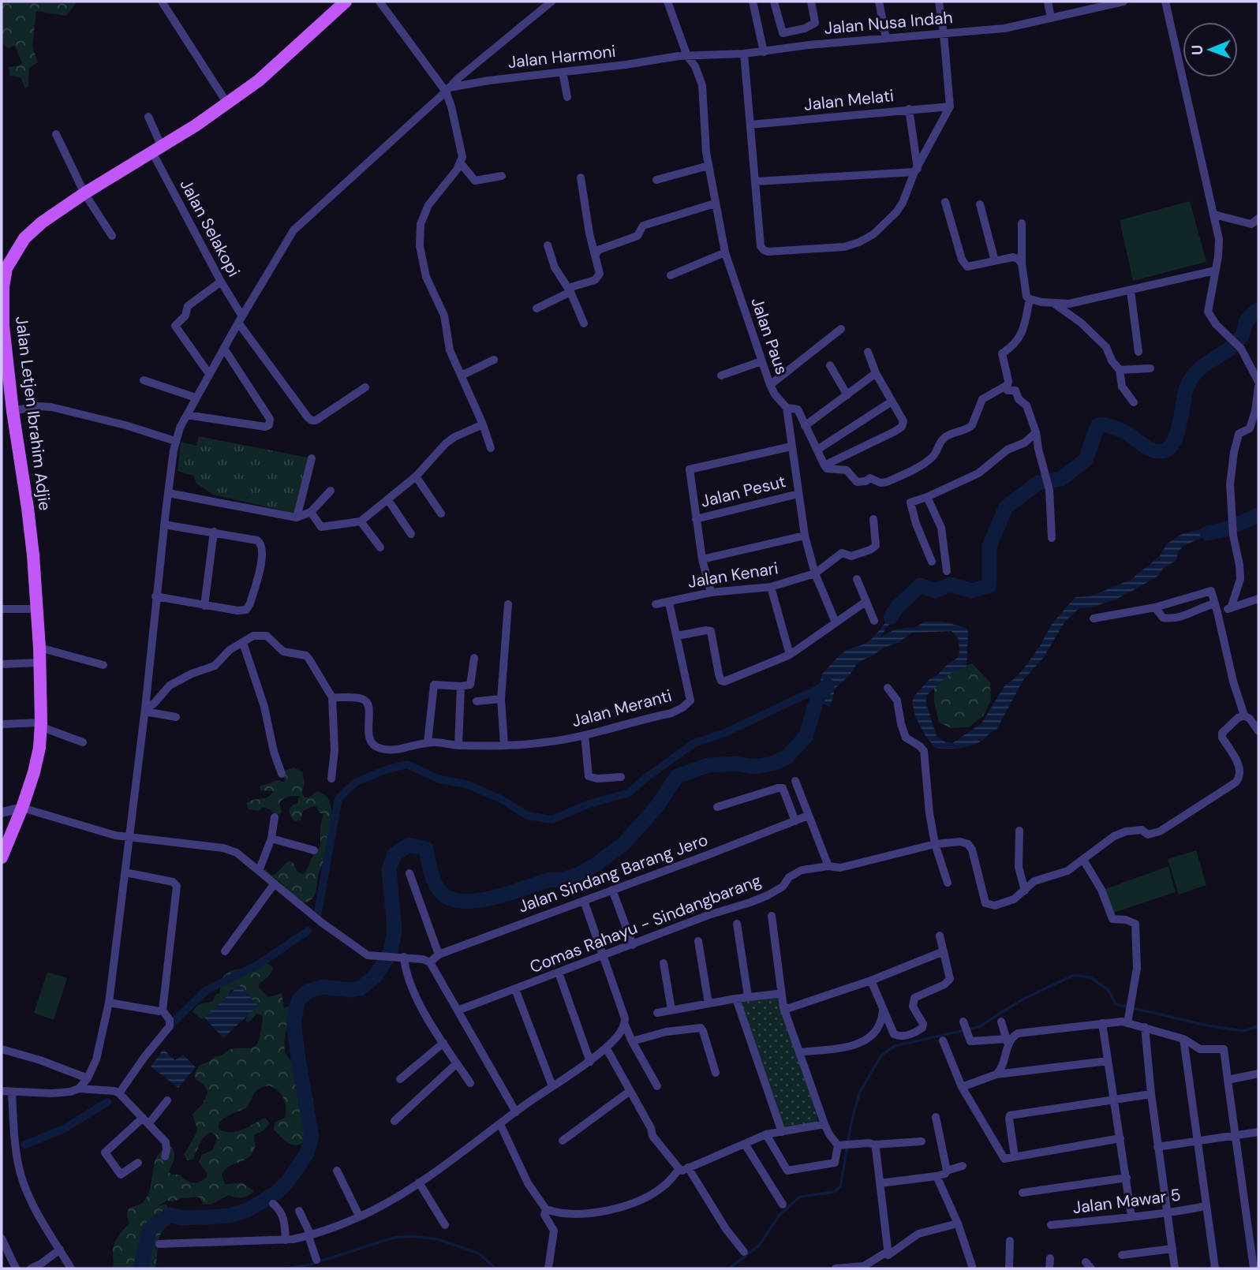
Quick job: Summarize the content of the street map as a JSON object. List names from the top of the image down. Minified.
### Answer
{"streets":{"main road":["Jalan Letjen Ibrahim Adjie"],"street":["Jalan Nusa Indah","Jalan Harmoni","Jalan Melati","Jalan Selakopi","Jalan Paus","Jalan Pesut","Jalan Kenari","Jalan Meranti","Jalan Sindang Barang Jero","Comas Rahayu - Sindangbarang","Jalan Mawar 5"]},"crossings":[["Jalan Nusa Indah","Jalan Harmoni"],["Jalan Nusa Indah","Jalan Paus"],["Jalan Harmoni","Jalan Paus"],["Jalan Selakopi","Jalan Letjen Ibrahim Adjie"],["Jalan Kenari","Jalan Meranti"]],"north":"left"}
